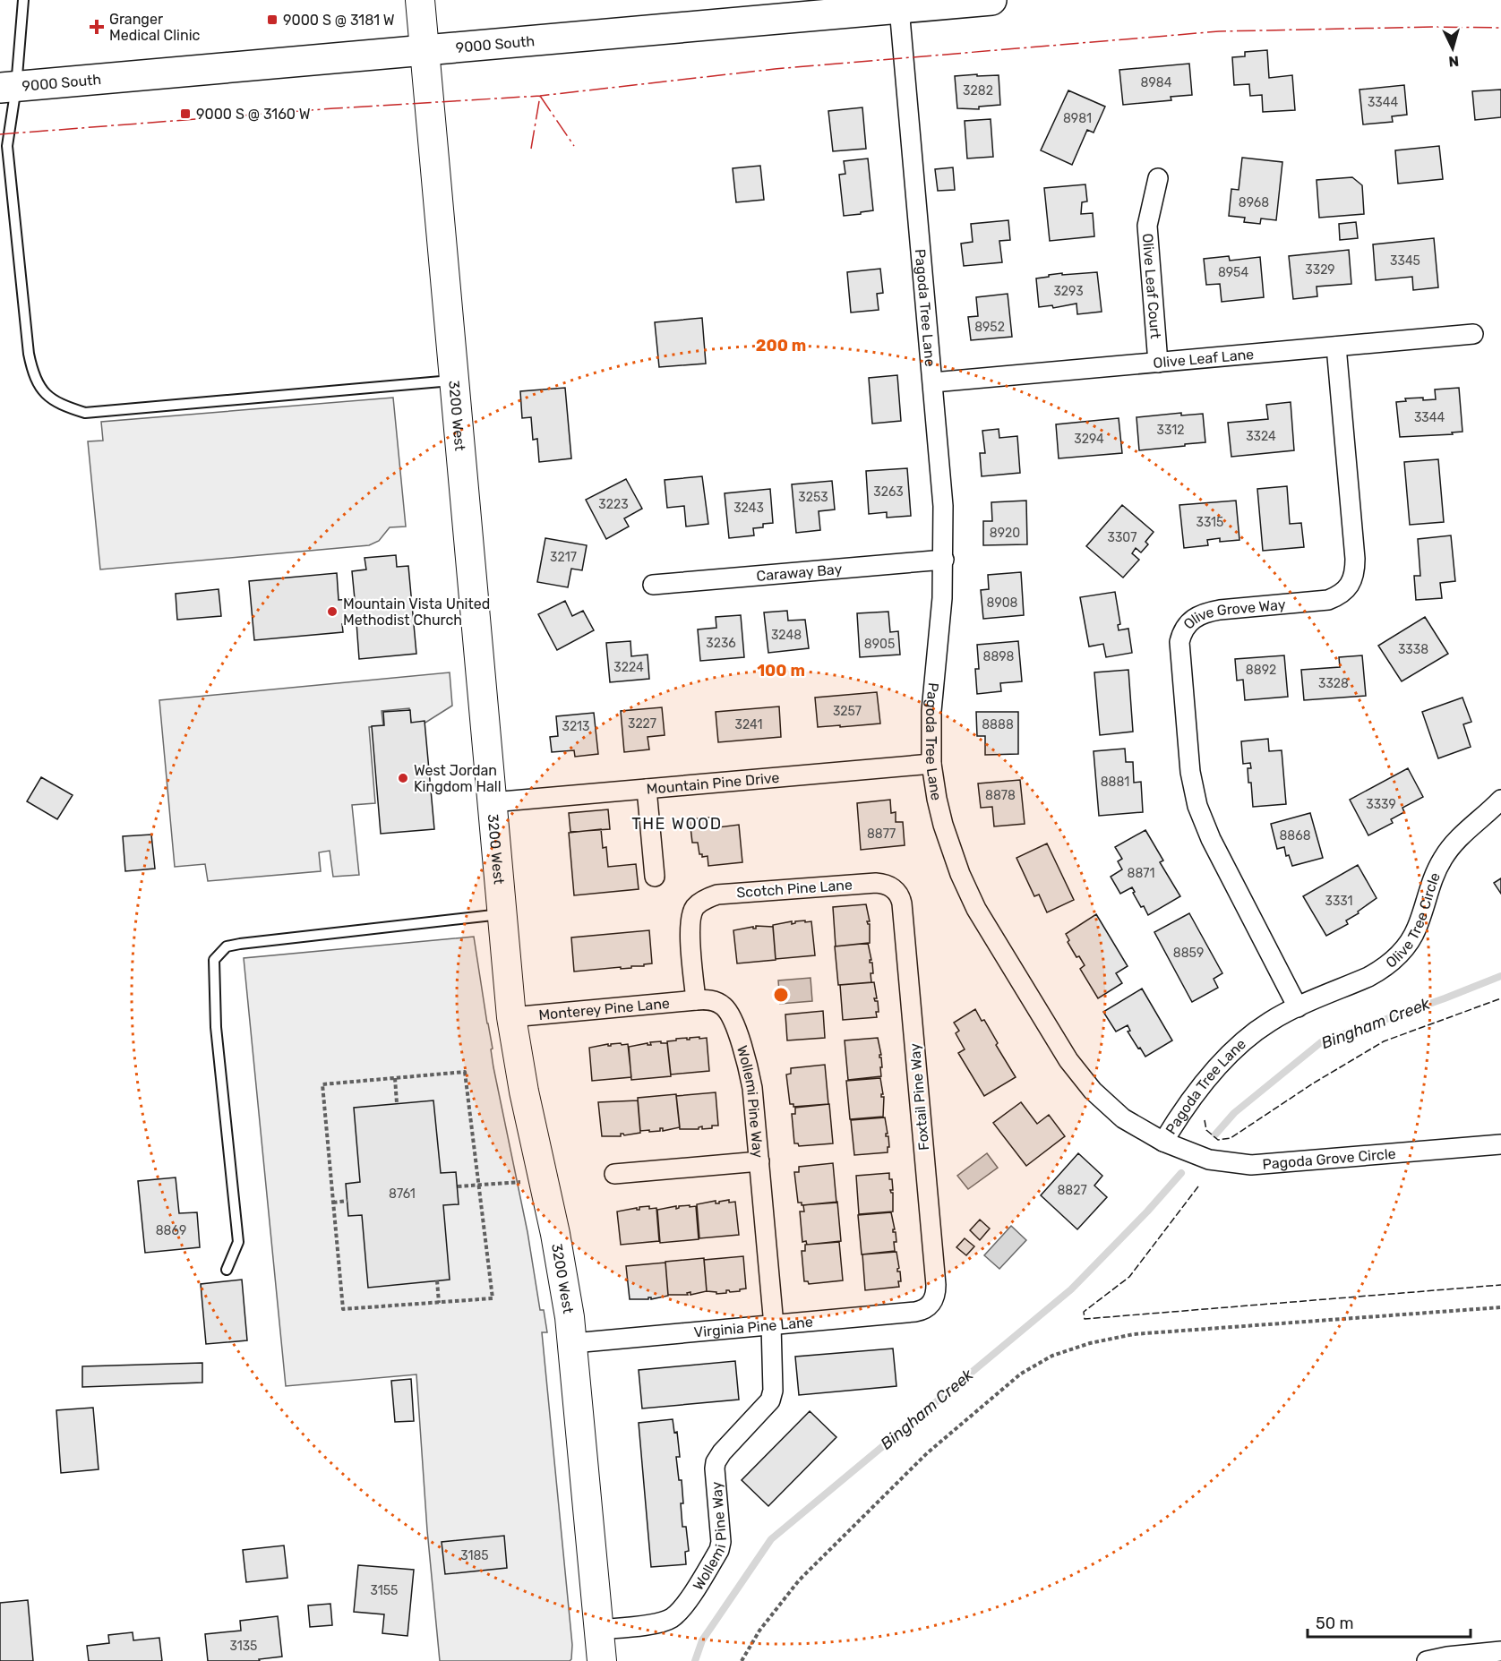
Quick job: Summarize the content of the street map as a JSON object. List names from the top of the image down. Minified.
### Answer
{"streets":{"main road":["9000 South"],"street":["Olive Leaf Court","Pagoda Tree Lane","Olive Leaf Lane","3200 West","Caraway Bay","Olive Grove Way","Mountain Pine Drive","Scotch Pine Lane","Olive Tree Circle","Monterey Pine Lane","Foxtail Pine Way","Wollemi Pine Way","Pagoda Grove Circle","Virginia Pine Lane"]},"crossings":[["9000 South","Pagoda Tree Lane"],["9000 South","3200 West"],["Olive Leaf Court","Olive Leaf Lane"],["Pagoda Tree Lane","Olive Leaf Lane"],["Pagoda Tree Lane","Caraway Bay"],["Pagoda Tree Lane","Olive Grove Way"],["Pagoda Tree Lane","Mountain Pine Drive"],["Pagoda Tree Lane","Olive Tree Circle"],["Pagoda Tree Lane","Pagoda Grove Circle"],["Olive Leaf Lane","Olive Grove Way"],["3200 West","Mountain Pine Drive"],["3200 West","Monterey Pine Lane"],["3200 West","Wollemi Pine Way"],["3200 West","Virginia Pine Lane"],["Olive Grove Way","Olive Tree Circle"],["Scotch Pine Lane","Monterey Pine Lane"],["Scotch Pine Lane","Foxtail Pine Way"],["Scotch Pine Lane","Wollemi Pine Way"],["Monterey Pine Lane","Wollemi Pine Way"],["Foxtail Pine Way","Virginia Pine Lane"],["Wollemi Pine Way","Virginia Pine Lane"]],"districts":["THE WOOD"],"water":["Bingham Creek"],"places":{"transit":["9000 S @ 3181 W","9000 S @ 3160 W"],"health":["Granger Medical Clinic"],"other":["Mountain Vista United Methodist Church","West Jordan Kingdom Hall"]},"house_numbers":["8984","3282","3344","8981","8968","3345","3329","8954","3293","8952","3344","3312","3324","3294","3263","3253","3223","3243","3315","8920","3307","3217","8908","3248","3236","8905","3338","8898","3224","8892","3328","3257","3227","3241","8888","3213","8881","8878","3339","8877","8868","8871","3331","8859","8827","8761","8869","3185","3155","3135"],"scale_bar":"50 m","north":"bottom","rings":["200 m","100 m"]}
